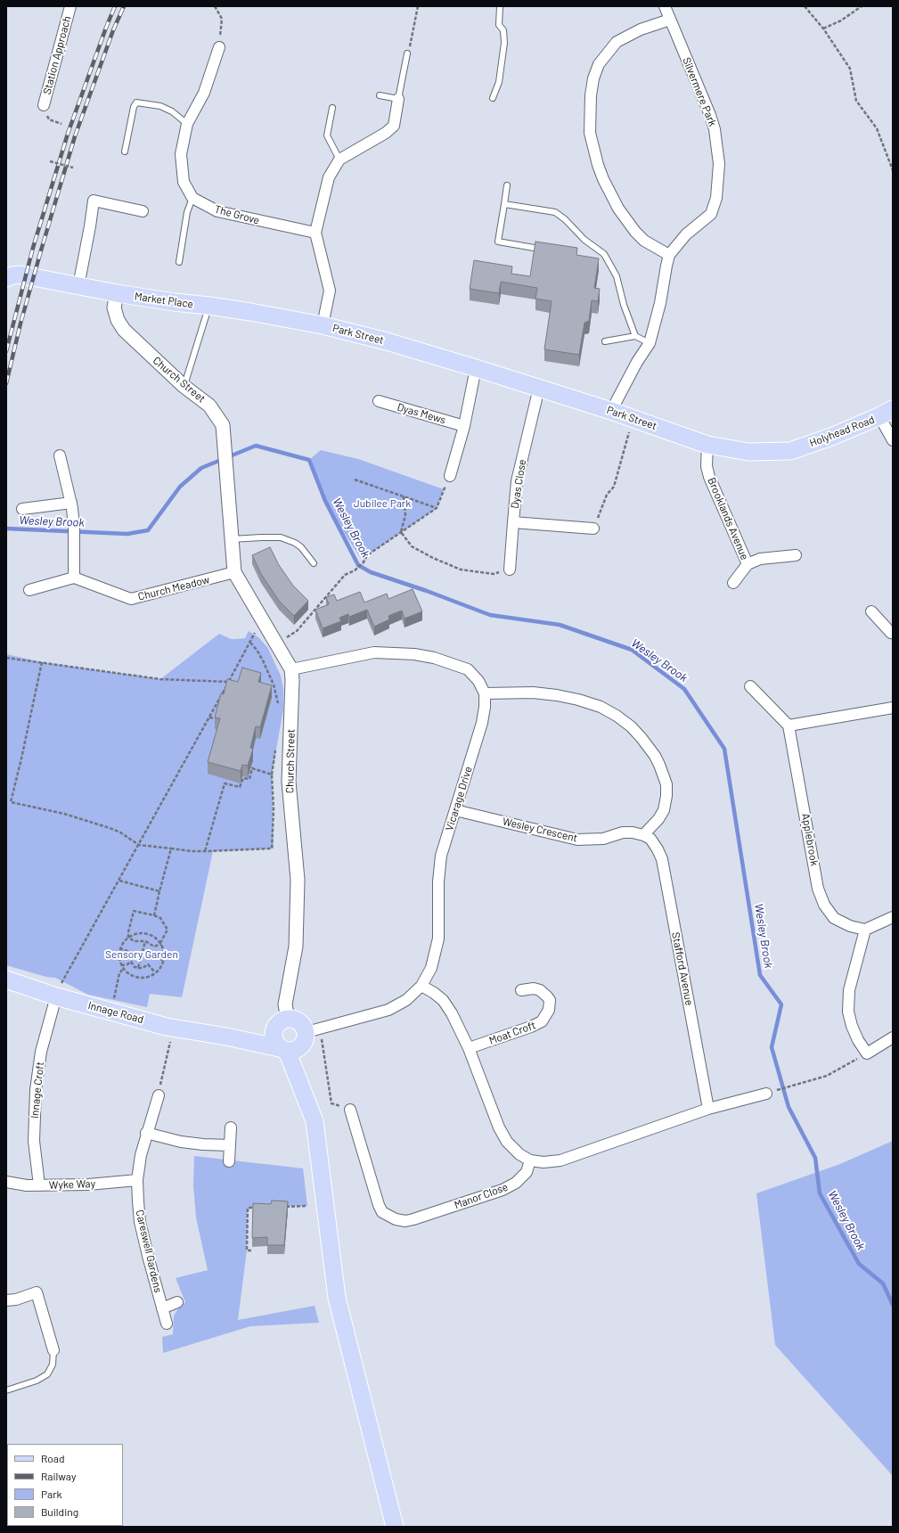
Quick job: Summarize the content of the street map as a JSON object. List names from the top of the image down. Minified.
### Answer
{"streets":{"main road":["Market Place","Park Street","Holyhead Road","Innage Road"],"street":["Station Approach","Silvermere Park","The Grove","Church Street","Dyas Mews","Dyas Close","Brooklands Avenue","Church Meadow","Vicarage Drive","Wesley Crescent","Applebrook","Stafford Avenue","Moat Croft","Innage Croft","Wyke Way","Manor Close","Careswell Gardens"]},"crossings":[["Silvermere Park","Park Street"],["Market Place","Park Street"],["Market Place","Church Street"],["Park Street","Holyhead Road"],["Park Street","Dyas Close"],["Park Street","Brooklands Avenue"],["Church Street","Church Meadow"],["Church Street","Vicarage Drive"],["Church Street","Innage Road"],["Vicarage Drive","Wesley Crescent"],["Vicarage Drive","Innage Road"],["Wesley Crescent","Stafford Avenue"],["Innage Road","Innage Croft"],["Innage Croft","Wyke Way"],["Wyke Way","Careswell Gardens"]],"water":["Wesley Brook"],"parks":["Jubilee Park","Sensory Garden"],"legend":["Road","Railway","Park","Building"]}
